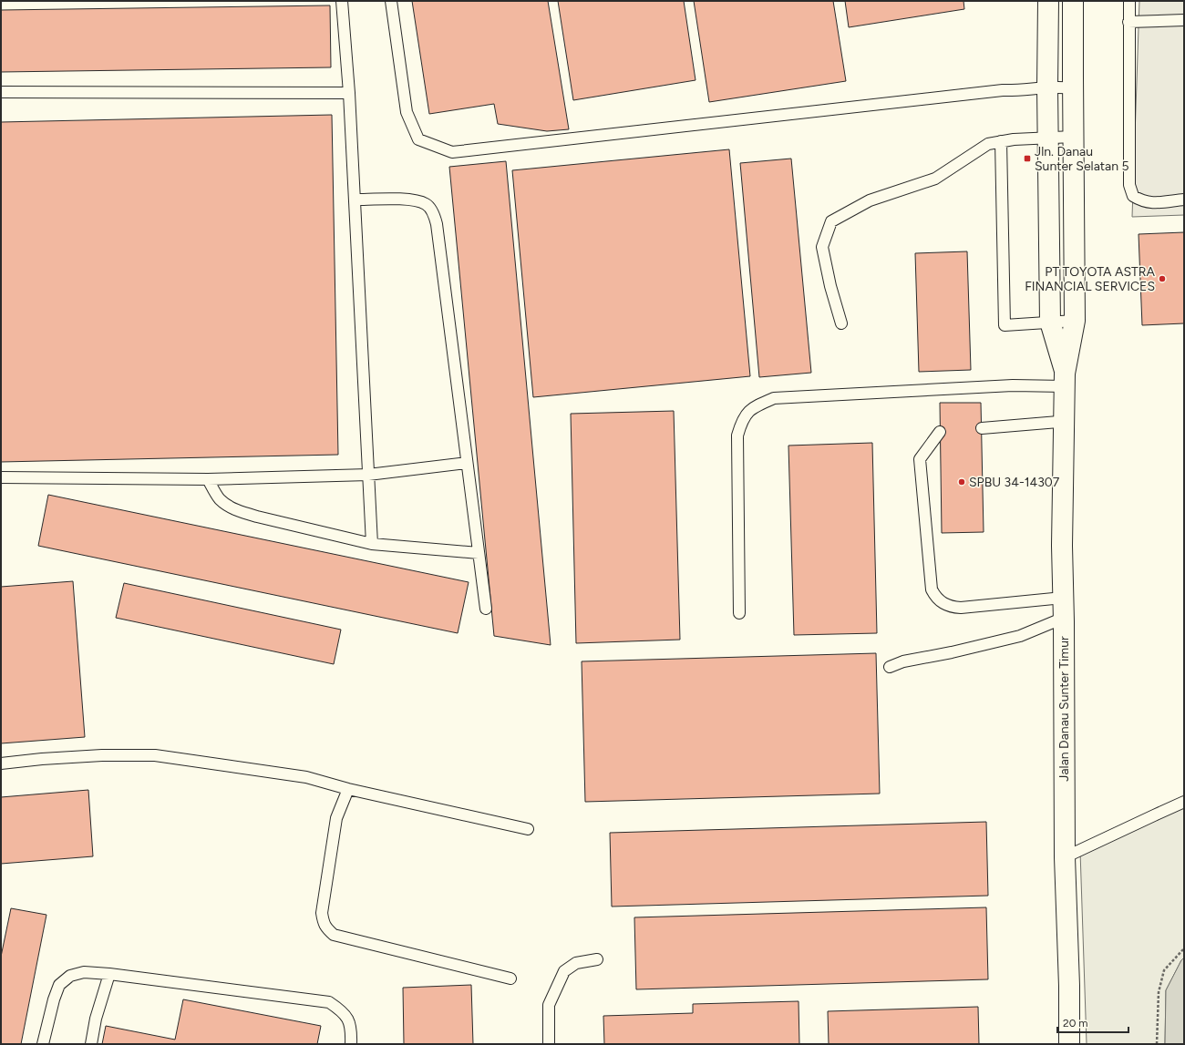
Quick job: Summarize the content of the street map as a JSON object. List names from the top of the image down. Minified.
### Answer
{"streets":{"main road":["Jalan Danau Sunter Timur"]},"places":{"transit":["Jln. Danau Sunter Selatan 5"],"other":["PT TOYOTA ASTRA FINANCIAL SERVICES","SPBU 34-14307"]},"scale_bar":"20 m"}
